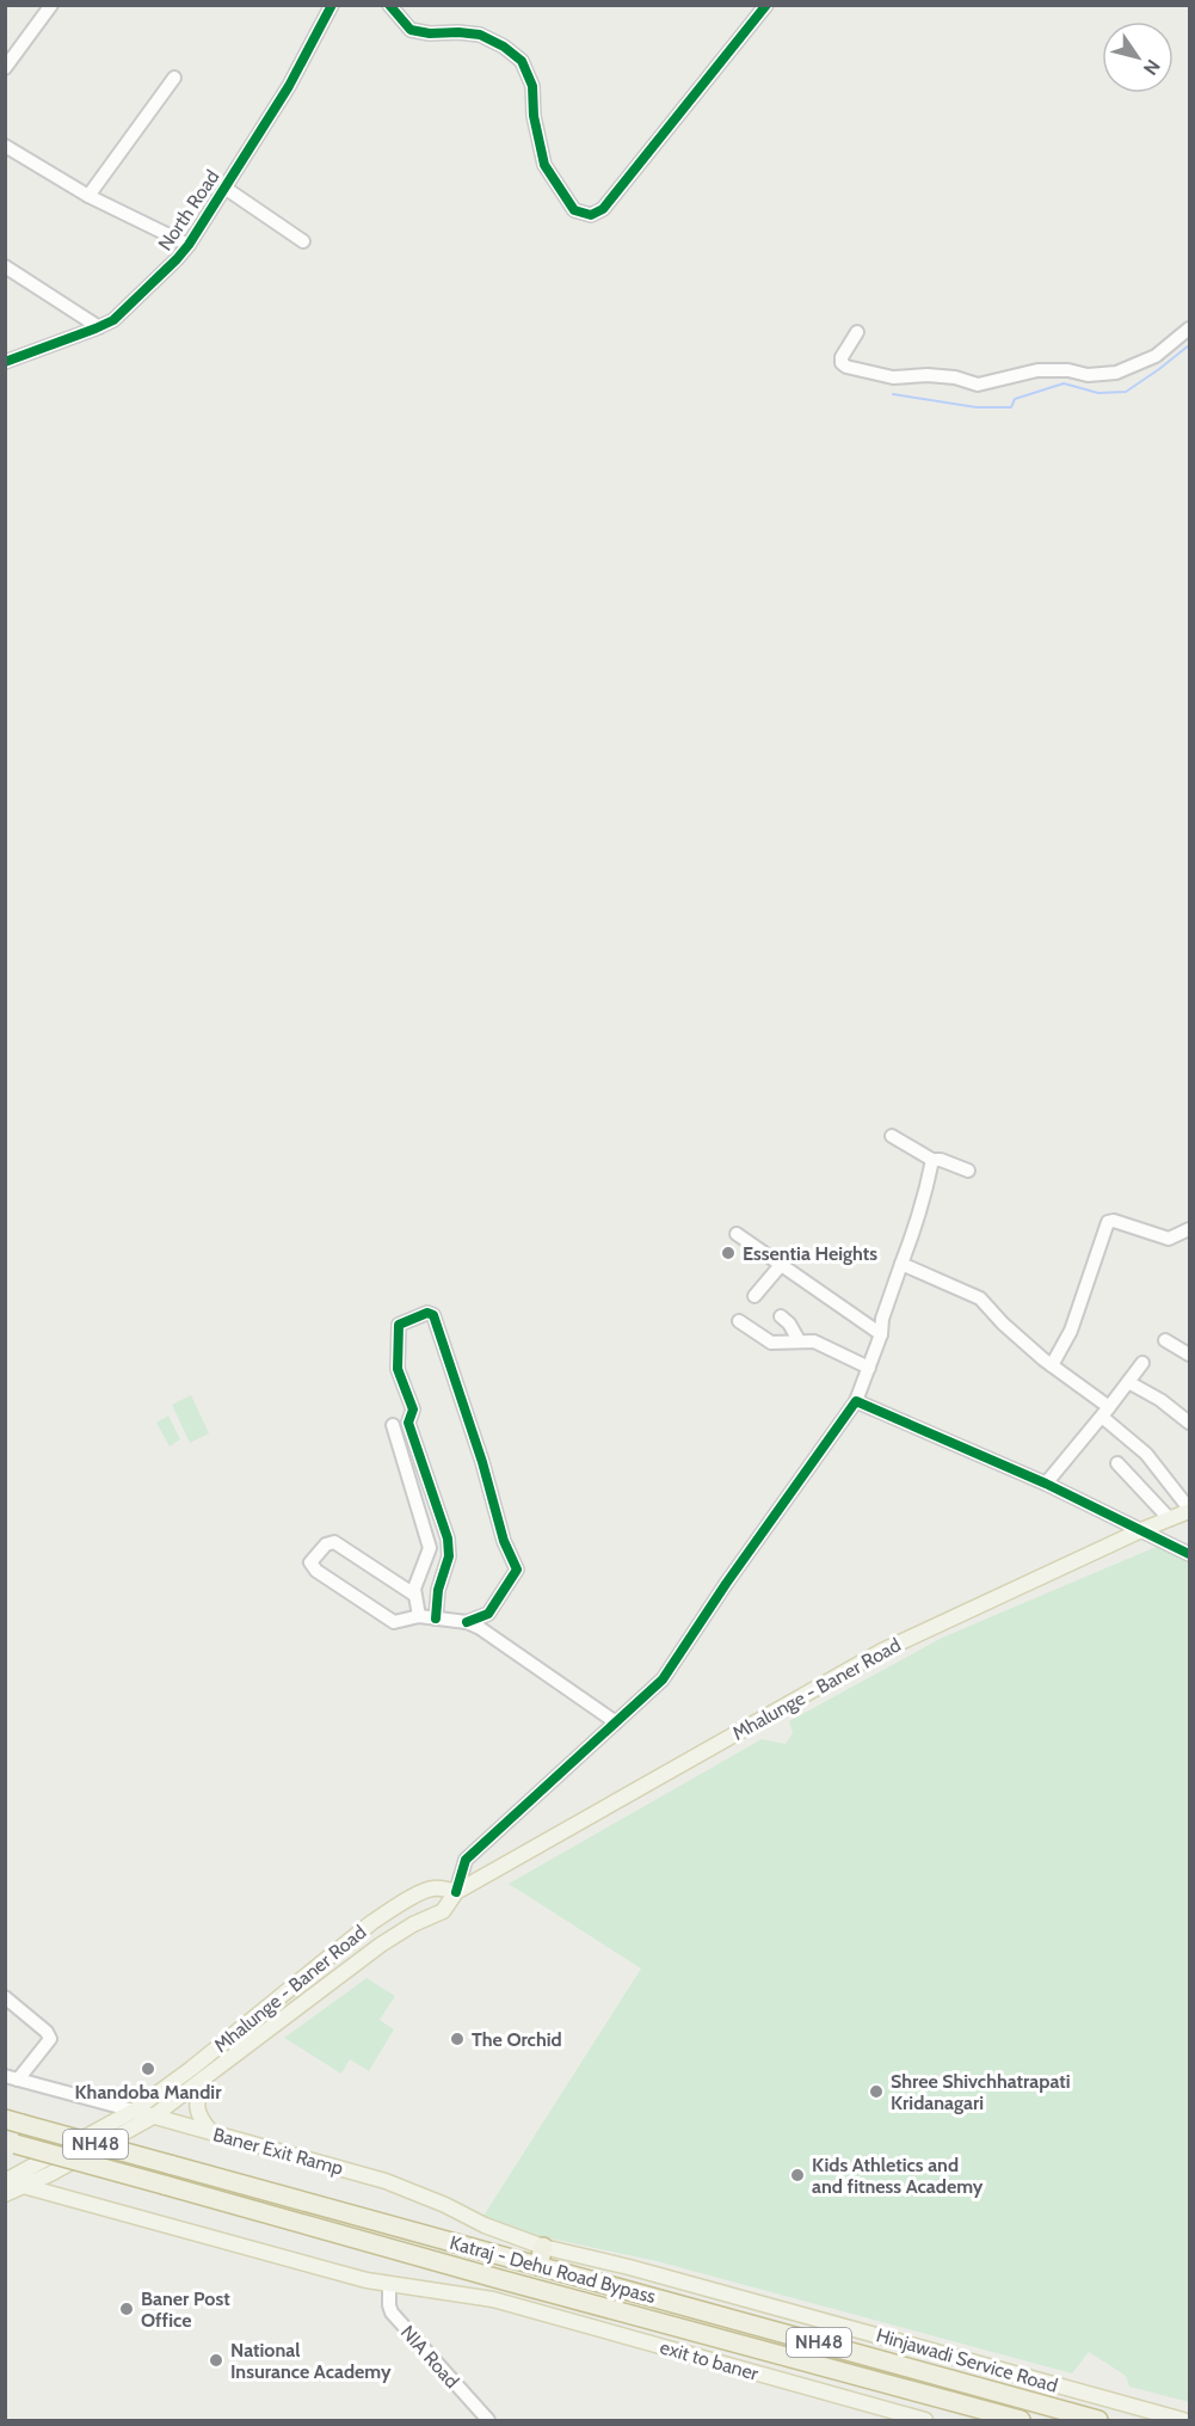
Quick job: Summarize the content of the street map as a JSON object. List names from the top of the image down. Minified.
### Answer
{"streets":{"highway":["NH48","Katraj - Dehu Road Bypass"],"main road":["Mhalunge - Baner Road","Baner Exit Ramp","exit to baner","Hinjawadi Service Road"],"street":["North Road","NIA Road"]},"crossings":[["Mhalunge - Baner Road","Baner Exit Ramp"],["Baner Exit Ramp","Hinjawadi Service Road"]],"places":["Essentia Heights","The Orchid","Khandoba Mandir","Shree Shivchhatrapati Kridanagari","Kids Athletics and and fitness Academy","Baner Post Office","National Insurance Academy"],"north":"bottom right"}
